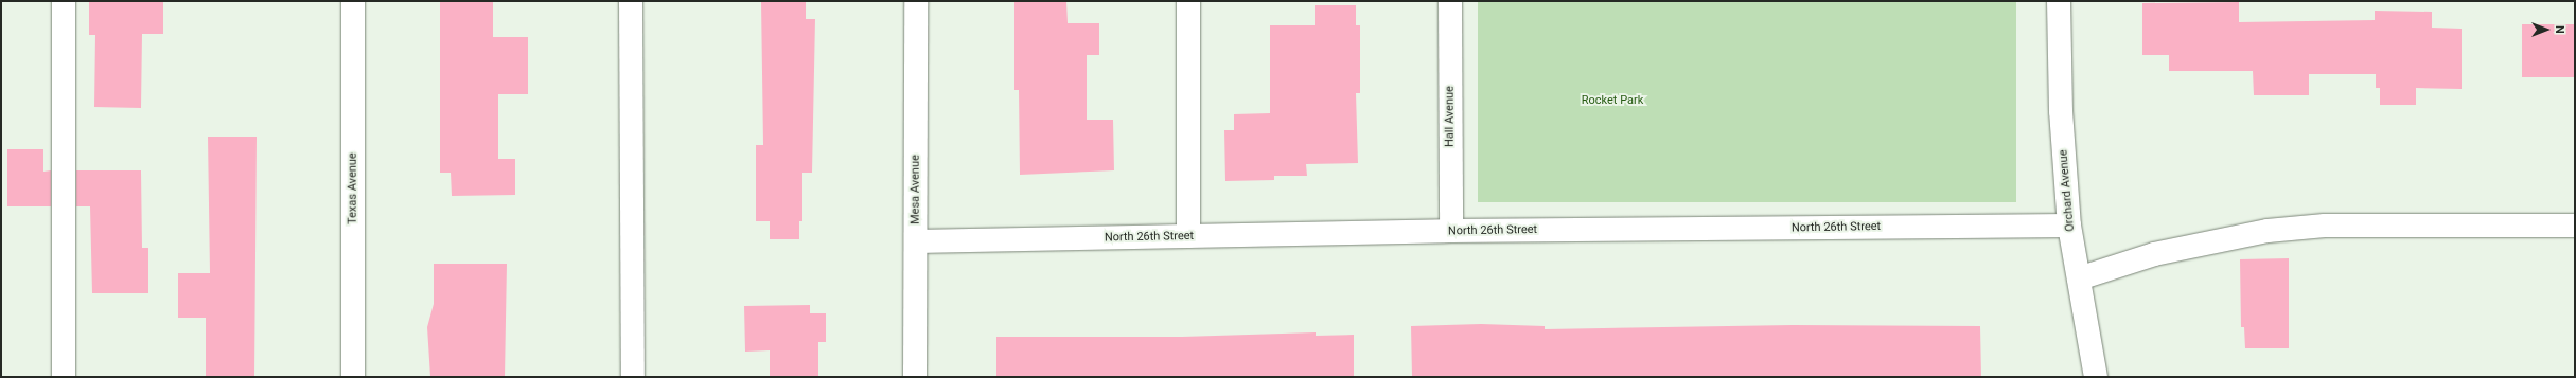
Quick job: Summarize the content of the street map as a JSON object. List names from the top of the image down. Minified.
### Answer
{"streets":{"street":["Hall Avenue","Texas Avenue","Mesa Avenue","Orchard Avenue","North 26th Street"]},"crossings":[["Hall Avenue","North 26th Street"],["Mesa Avenue","North 26th Street"],["Orchard Avenue","North 26th Street"]],"parks":["Rocket Park"],"north":"right"}
